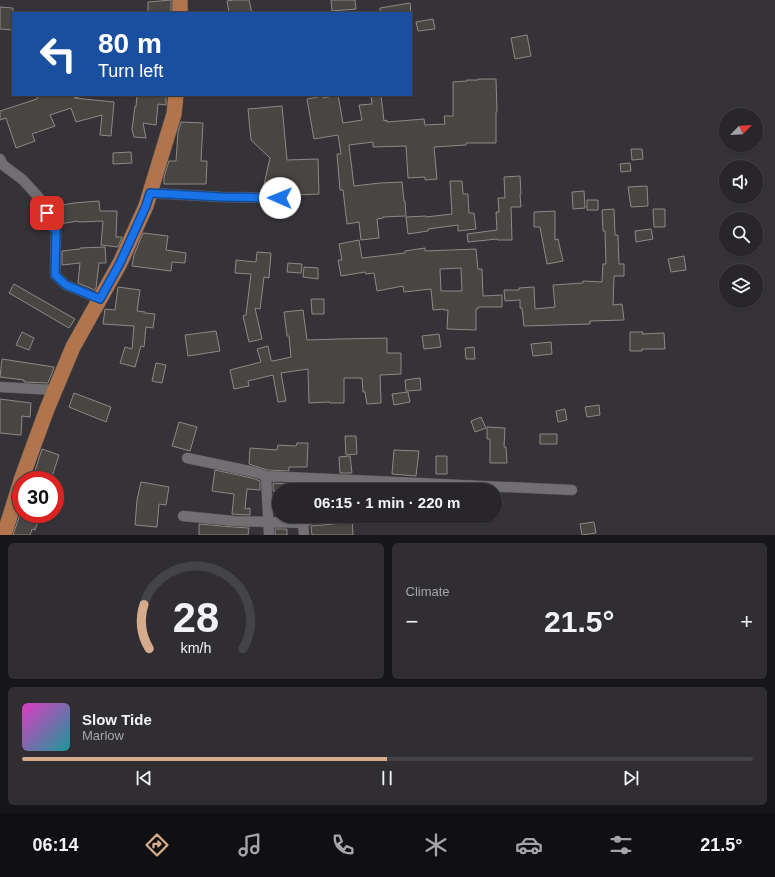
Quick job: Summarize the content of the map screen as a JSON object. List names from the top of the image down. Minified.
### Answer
{"north":"top right","page":{"turn":["80 m","Turn left"],"limit":"30","trip":"06:15 · 1 min · 220 m","tile":"Climate","heat":["−","21.5°","+"],"song":["Slow Tide","Marlow"],"tabs":["06:14","21.5°"],"gauge":["28","km/h"]}}
